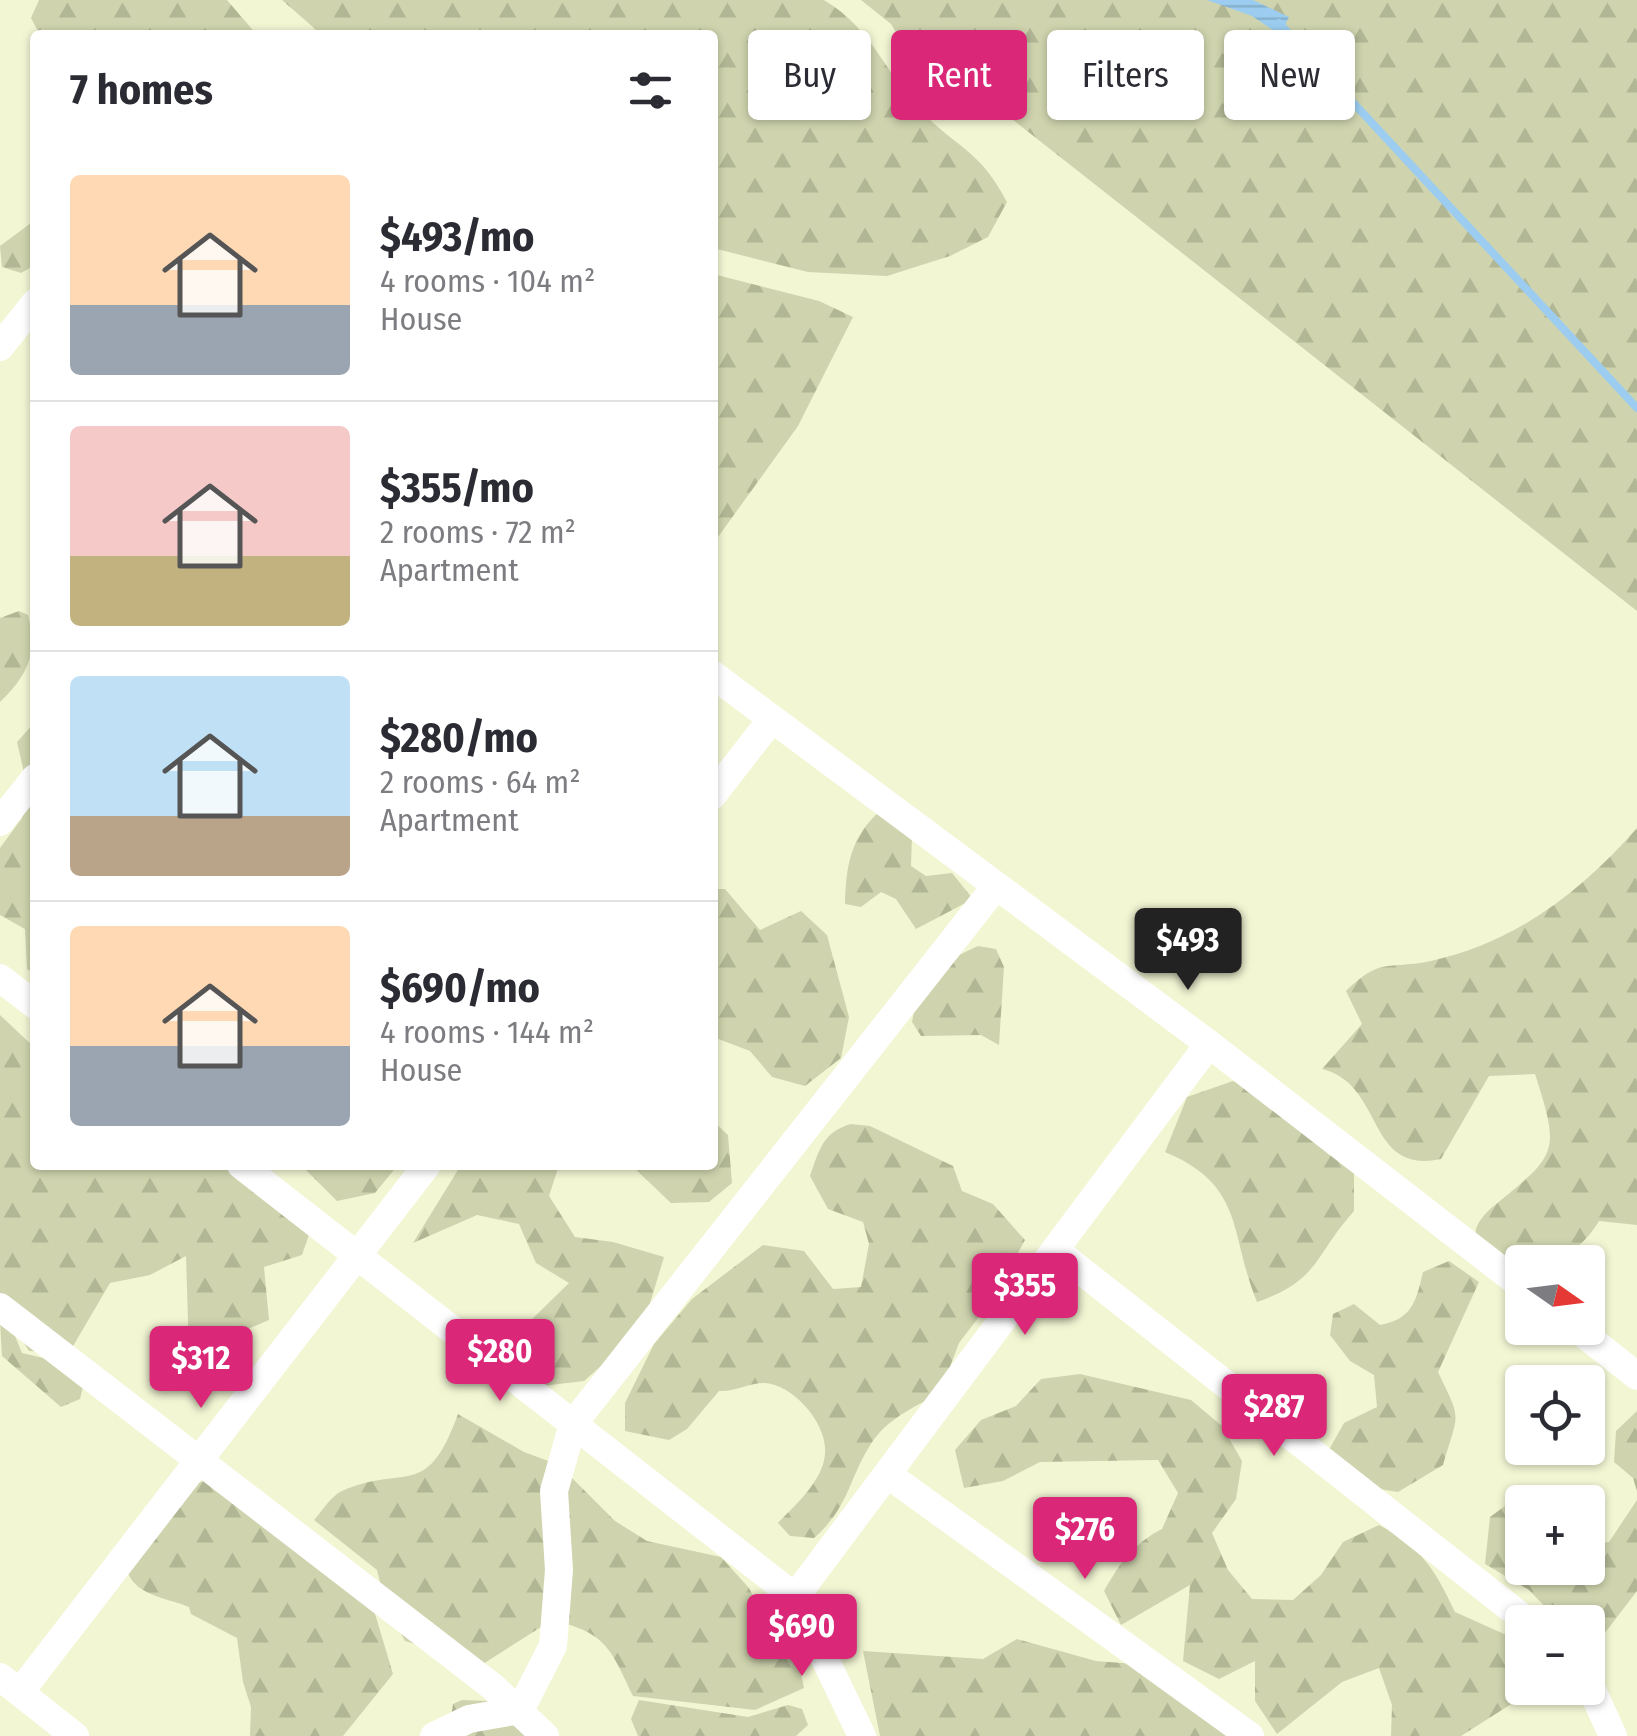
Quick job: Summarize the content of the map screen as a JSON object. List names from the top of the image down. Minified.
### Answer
{"north":"right","page":{"chip":["Buy","Rent","Filters","New"],"heading":"7 homes","list":[{"name":"$493/mo","note":"4 rooms · 104 m² · House"},{"name":"$355/mo","note":"2 rooms · 72 m² · Apartment"},{"name":"$280/mo","note":"2 rooms · 64 m² · Apartment"},{"name":"$690/mo","note":"4 rooms · 144 m² · House"}],"price":["$493","$355","$280","$312","$287","$276","$690"],"map_buttons":["+","−"]}}
